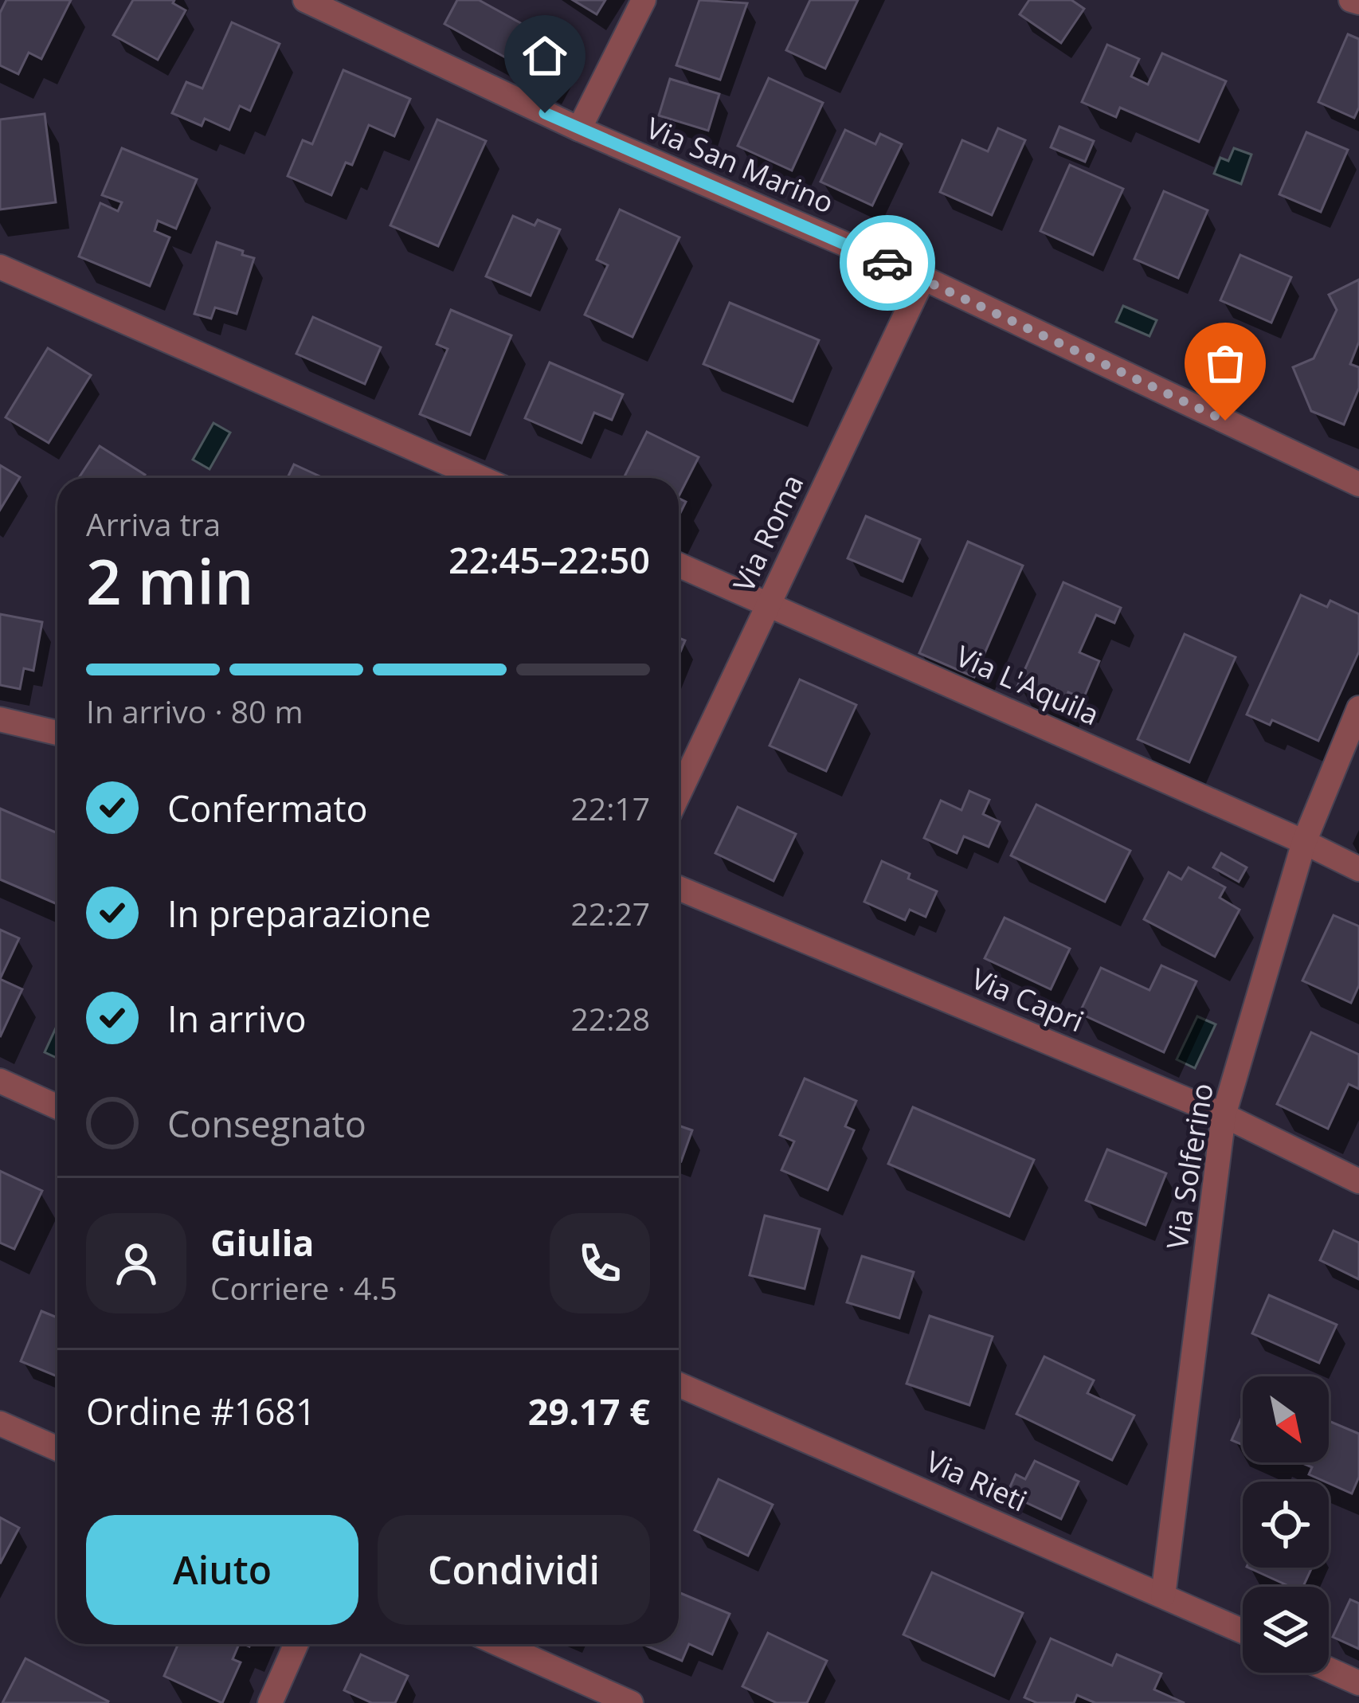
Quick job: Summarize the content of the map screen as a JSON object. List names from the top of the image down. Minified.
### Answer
{"streets":{"street":["Via San Marino","Via Roma","Via L'Aquila","Via Capri","Via Solferino","Via Rieti"]},"crossings":[["Via San Marino","Via Roma"],["Via Roma","Via L'Aquila"],["Via L'Aquila","Via Solferino"],["Via Capri","Via Solferino"],["Via Solferino","Via Rieti"]],"north":"bottom right","page":{"heading":["2 min","Arriva tra","22:45–22:50"],"panel":["Giulia","Corriere · 4.5","Ordine #1681","29.17 €"],"bar":"In arrivo · 80 m","list":[["Confermato","22:17"],["In preparazione","22:27"],["In arrivo","22:28"],"Consegnato"],"buttons":["Aiuto","Condividi"]}}
